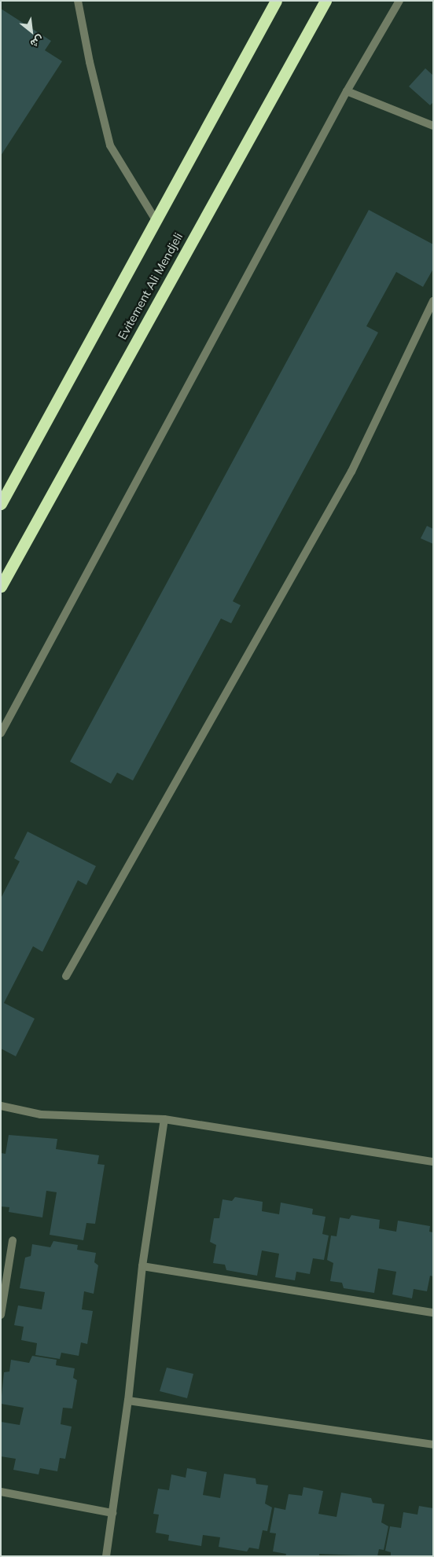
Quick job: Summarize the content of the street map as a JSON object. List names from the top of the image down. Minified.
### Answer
{"streets":{"highway":["Evitement Ali Mendjeli"]},"north":"bottom right"}
